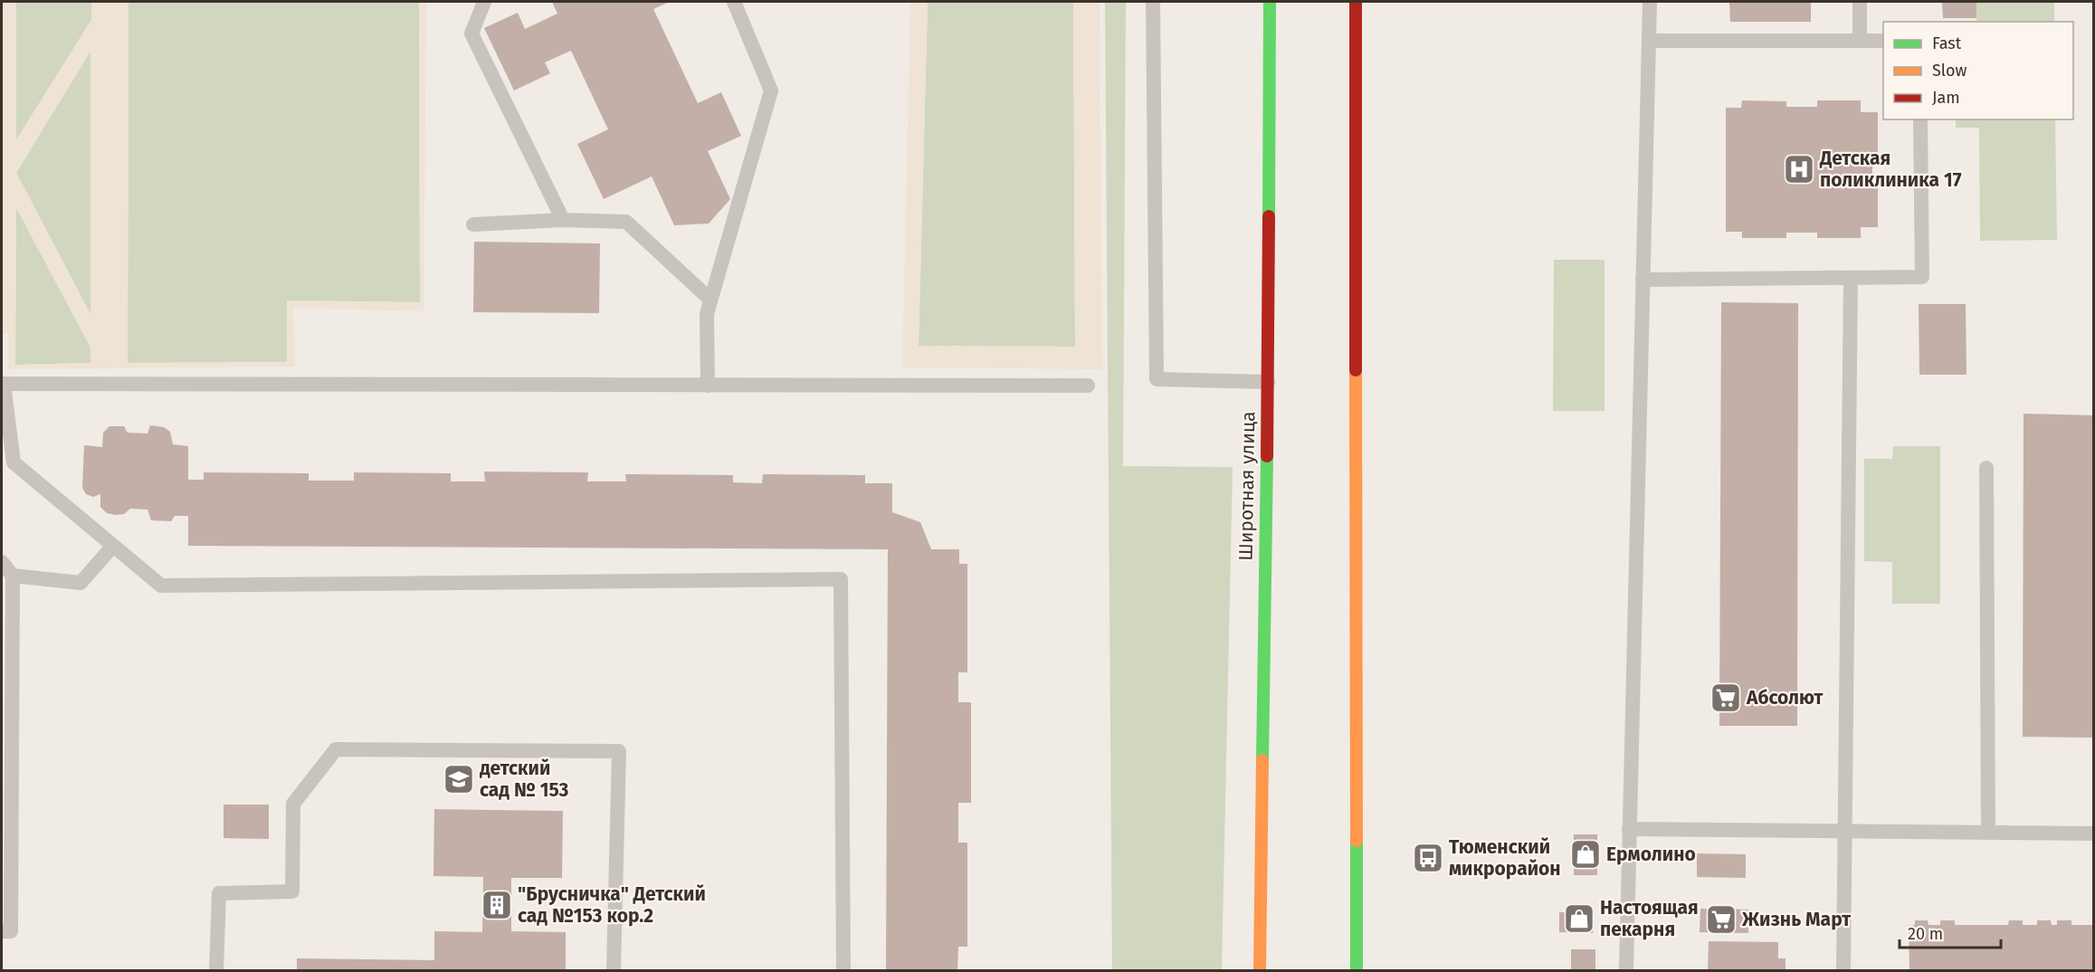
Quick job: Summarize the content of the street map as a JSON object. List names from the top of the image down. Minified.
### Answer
{"streets":{"main road":["Широтная улица"]},"places":{"hospital":["Детская поликлиника 17"],"supermarket":["Абсолют","Жизнь Март"],"school or university":["детский сад № 153"],"shop":["Ермолино","Настоящая пекарня"],"bus stop":["Тюменский микрорайон"],"building":["\"Брусничка\" Детский сад №153 кор.2"]},"legend":["Fast","Slow","Jam"],"scale_bar":"20 m"}
